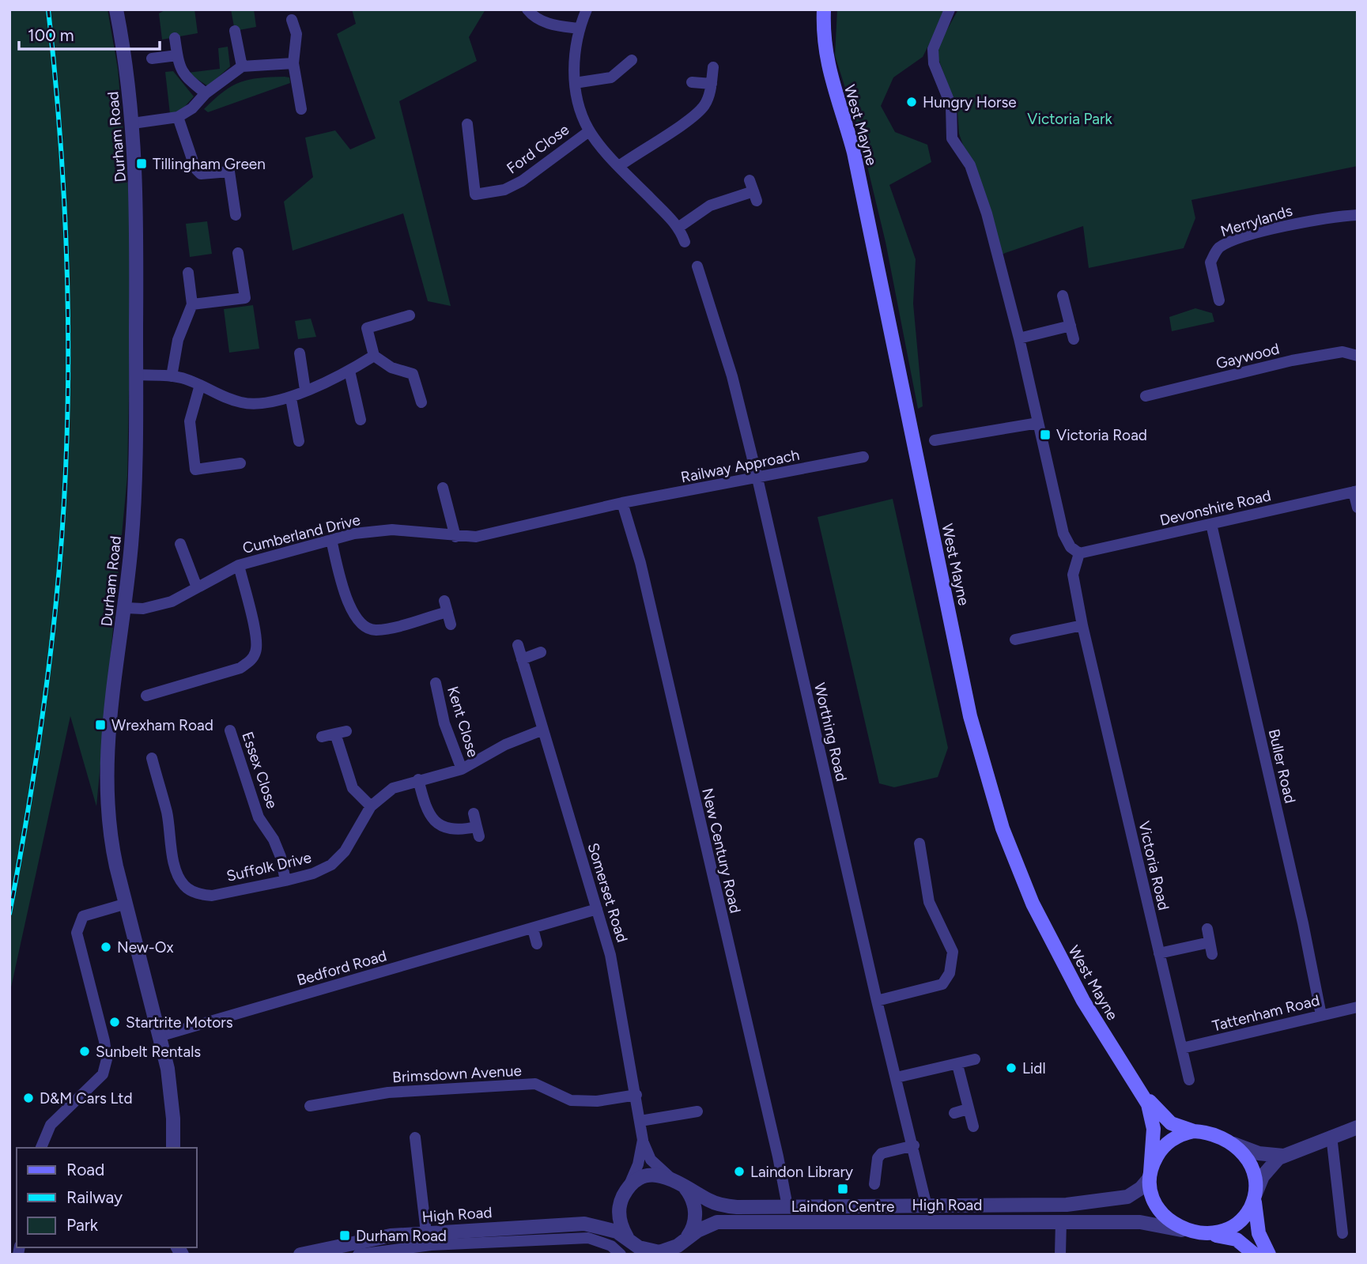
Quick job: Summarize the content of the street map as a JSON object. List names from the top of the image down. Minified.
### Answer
{"streets":{"main road":["West Mayne"],"street":["Durham Road","Ford Close","Merrylands","Gaywood","Railway Approach","Devonshire Road","Cumberland Drive","Kent Close","Worthing Road","Buller Road","Essex Close","New Century Road","Victoria Road","Suffolk Drive","Somerset Road","Bedford Road","Tattenham Road","Brimsdown Avenue","High Road"]},"crossings":[["West Mayne","High Road"],["Durham Road","Cumberland Drive"],["Durham Road","Bedford Road"],["Railway Approach","Cumberland Drive"],["Railway Approach","Worthing Road"],["Railway Approach","New Century Road"],["Devonshire Road","Buller Road"],["Devonshire Road","Victoria Road"],["Cumberland Drive","New Century Road"],["Kent Close","Suffolk Drive"],["Worthing Road","High Road"],["Buller Road","Tattenham Road"],["Essex Close","Suffolk Drive"],["New Century Road","High Road"],["Victoria Road","Tattenham Road"],["Suffolk Drive","Somerset Road"],["Somerset Road","Bedford Road"],["Somerset Road","Brimsdown Avenue"],["Somerset Road","High Road"]],"parks":["Victoria Park"],"places":{"other":["Hungry Horse","New-Ox","Startrite Motors","Sunbelt Rentals","Lidl","D&M Cars Ltd","Laindon Library"],"transit":["Tillingham Green","Victoria Road","Wrexham Road","Laindon Centre","Durham Road"]},"legend":["Road","Railway","Park"],"scale_bar":"100 m"}
